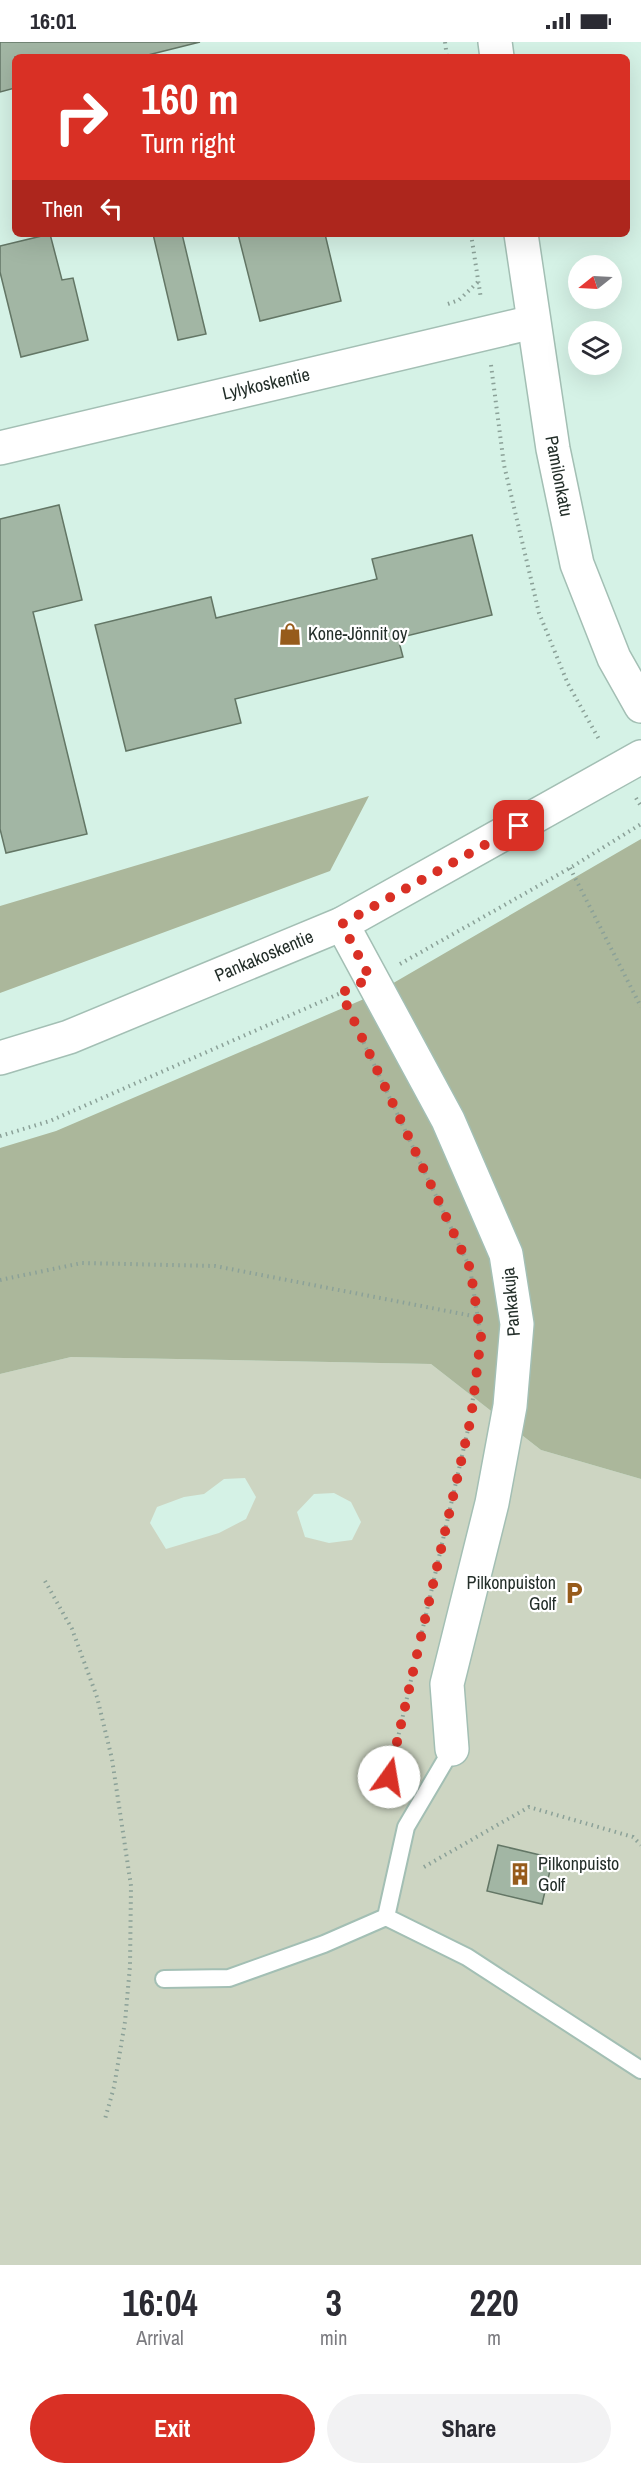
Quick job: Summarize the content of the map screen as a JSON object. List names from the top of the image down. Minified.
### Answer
{"streets":{"street":["Lylykoskentie","Pamilonkatu","Pankakoskentie","Pankakuja"]},"crossings":[["Lylykoskentie","Pamilonkatu"],["Pankakoskentie","Pankakuja"]],"places":{"shop":["Kone-Jönnit oy"],"parking":["Pilkonpuiston Golf"],"building":["Pilkonpuisto Golf"]},"north":"left","page":{"status":"16:01","turn":["160 m","Turn right"],"then":"Then","eta":["16:04","Arrival","3","min","220","m"],"buttons":["Exit","Share"]}}
